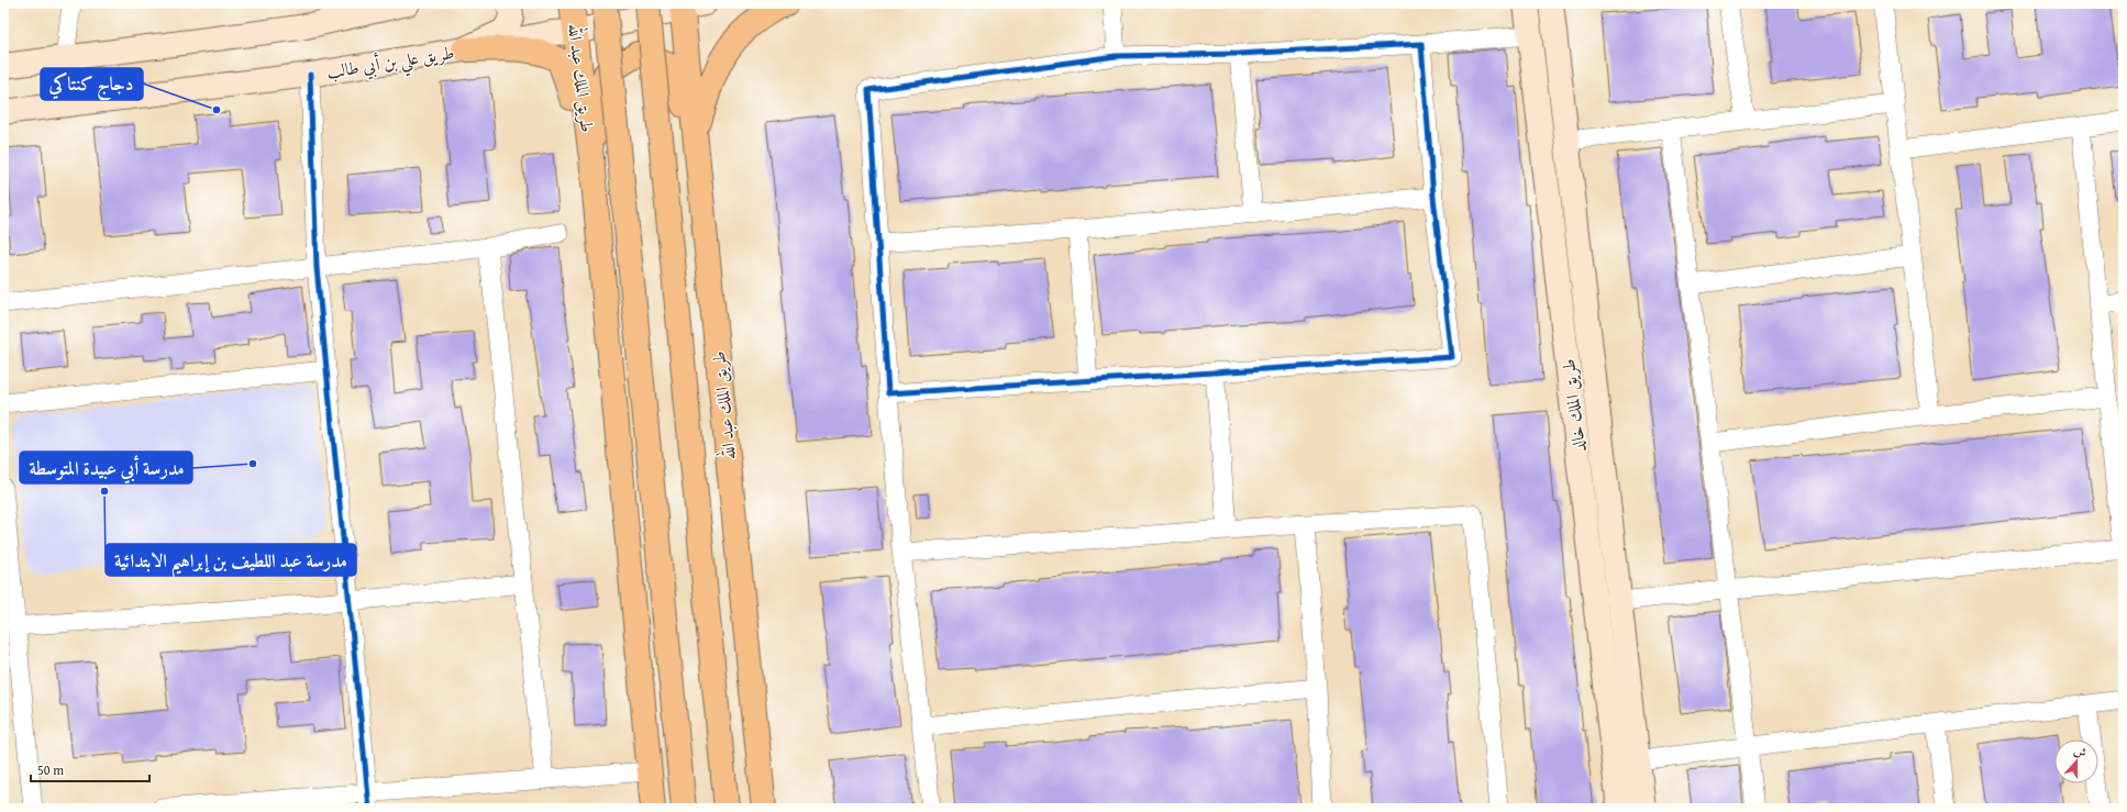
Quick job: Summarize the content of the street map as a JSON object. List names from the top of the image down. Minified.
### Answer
{"streets":{"main road":["طريق علي بن أبي طالب","طريق الملك عبد الله","طريق الملك خالد"]},"crossings":[["طريق علي بن أبي طالب","طريق الملك عبد الله"]],"places":["دجاج كنتاكي","مدرسة أبي عبيدة المتوسطة","مدرسة عبد اللطيف بن إبراهيم الابتدائية"],"scale_bar":"50 m","north":"top"}
